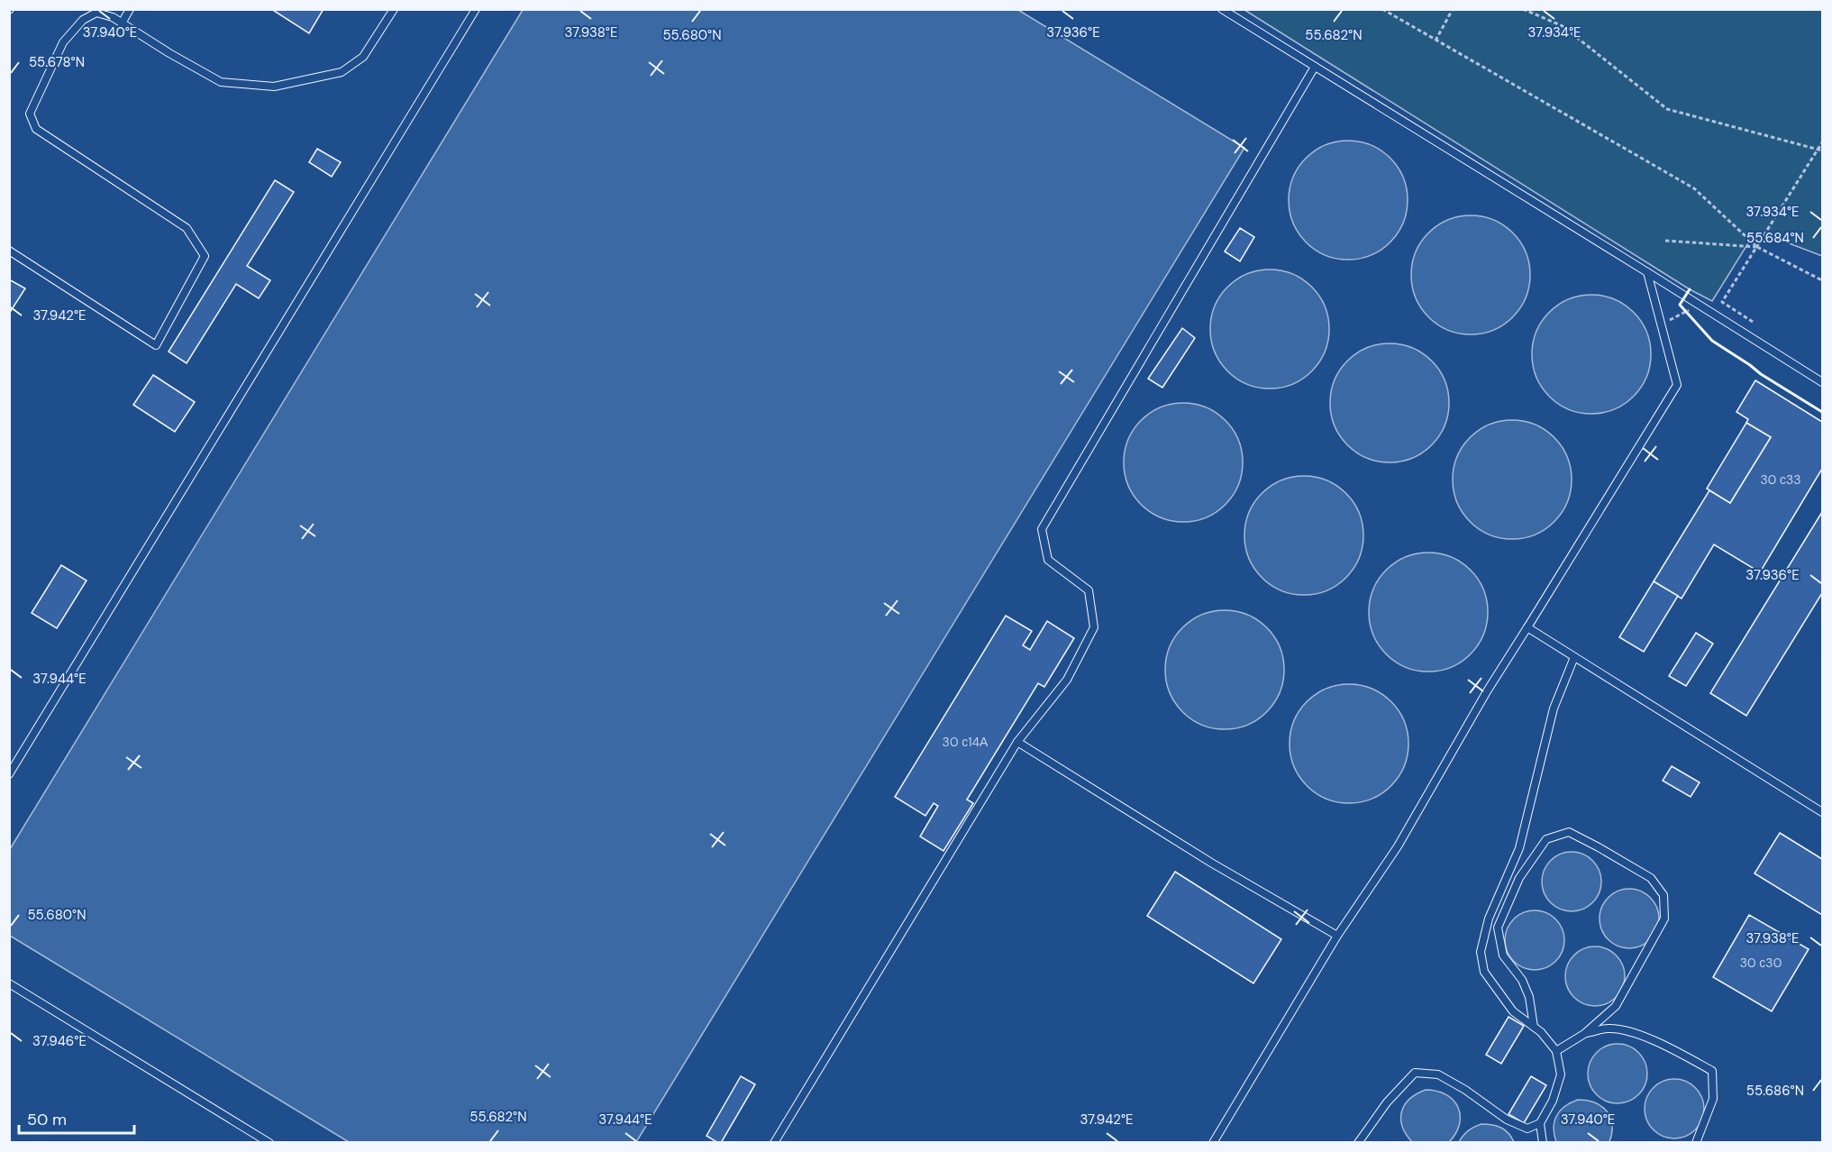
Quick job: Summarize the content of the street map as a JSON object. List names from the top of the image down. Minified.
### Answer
{"house_numbers":["30 с33","30 с14А","30 с30"],"scale_bar":"50 m","coordinates":["37.934°E","37.940°E","37.938°E","37.936°E","55.680°N","55.682°N","55.678°N","55.684°N","37.942°E","37.944°E","37.946°E","55.686°N"]}
